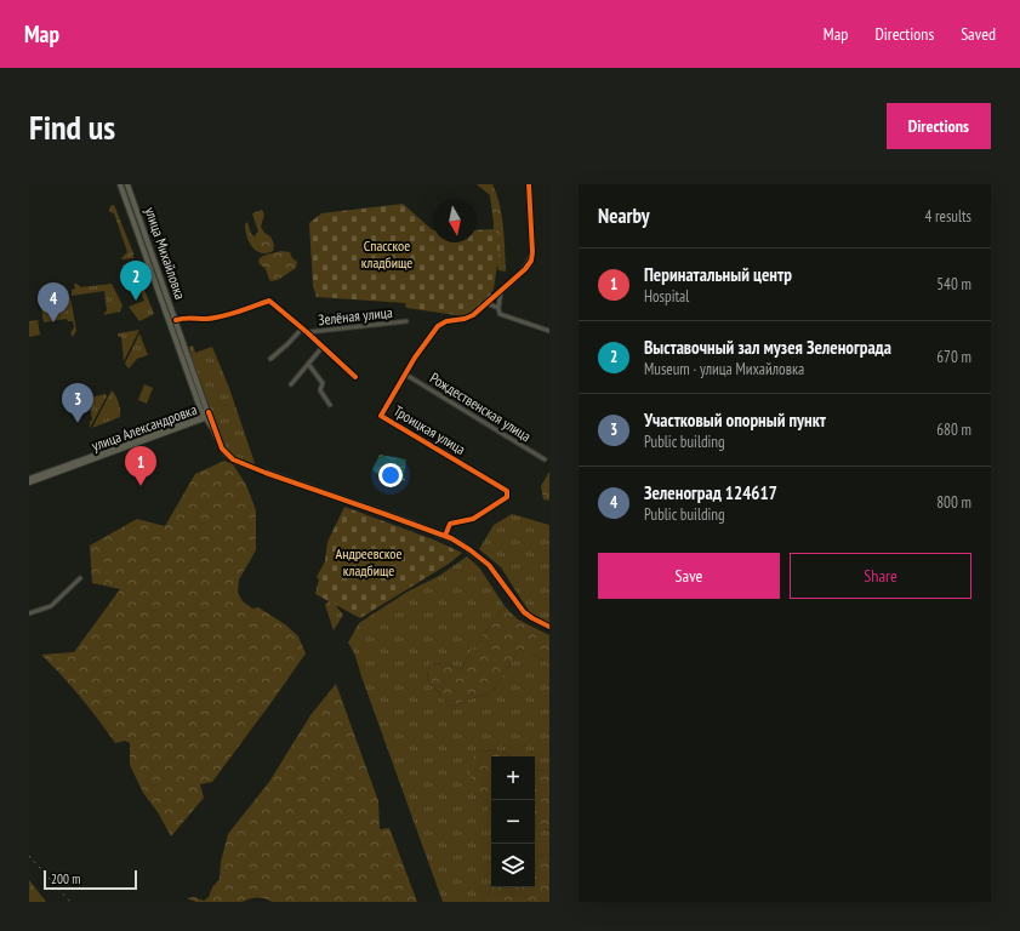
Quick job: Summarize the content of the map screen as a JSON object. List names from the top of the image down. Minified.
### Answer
{"streets":{"main road":["улица Михайловка","улица Александровка"],"street":["Зелёная улица","Рождественская улица","Троицкая улица"]},"crossings":[["улица Михайловка","улица Александровка"],["Рождественская улица","Троицкая улица"]],"parks":["Спасское кладбище","Андреевское кладбище"],"scale_bar":"200 m","north":"bottom","page":{"header":"Map","nav":["Map","Directions","Saved"],"buttons":["Directions",["Save","Share"]],"title":"Find us","heading":["Nearby","4 results"],"list":[{"mark":"1","name":"Перинатальный центр","note":"Hospital","value":"540 m"},{"mark":"2","name":"Выставочный зал музея Зеленограда","note":"Museum · улица Михайловка","value":"670 m"},{"mark":"3","name":"Участковый опорный пункт","note":"Public building","value":"680 m"},{"mark":"4","name":"Зеленоград 124617","note":"Public building","value":"800 m"}],"pins":["2","4","3","1"],"map_buttons":["+","−"],"scale":"200 m"}}
